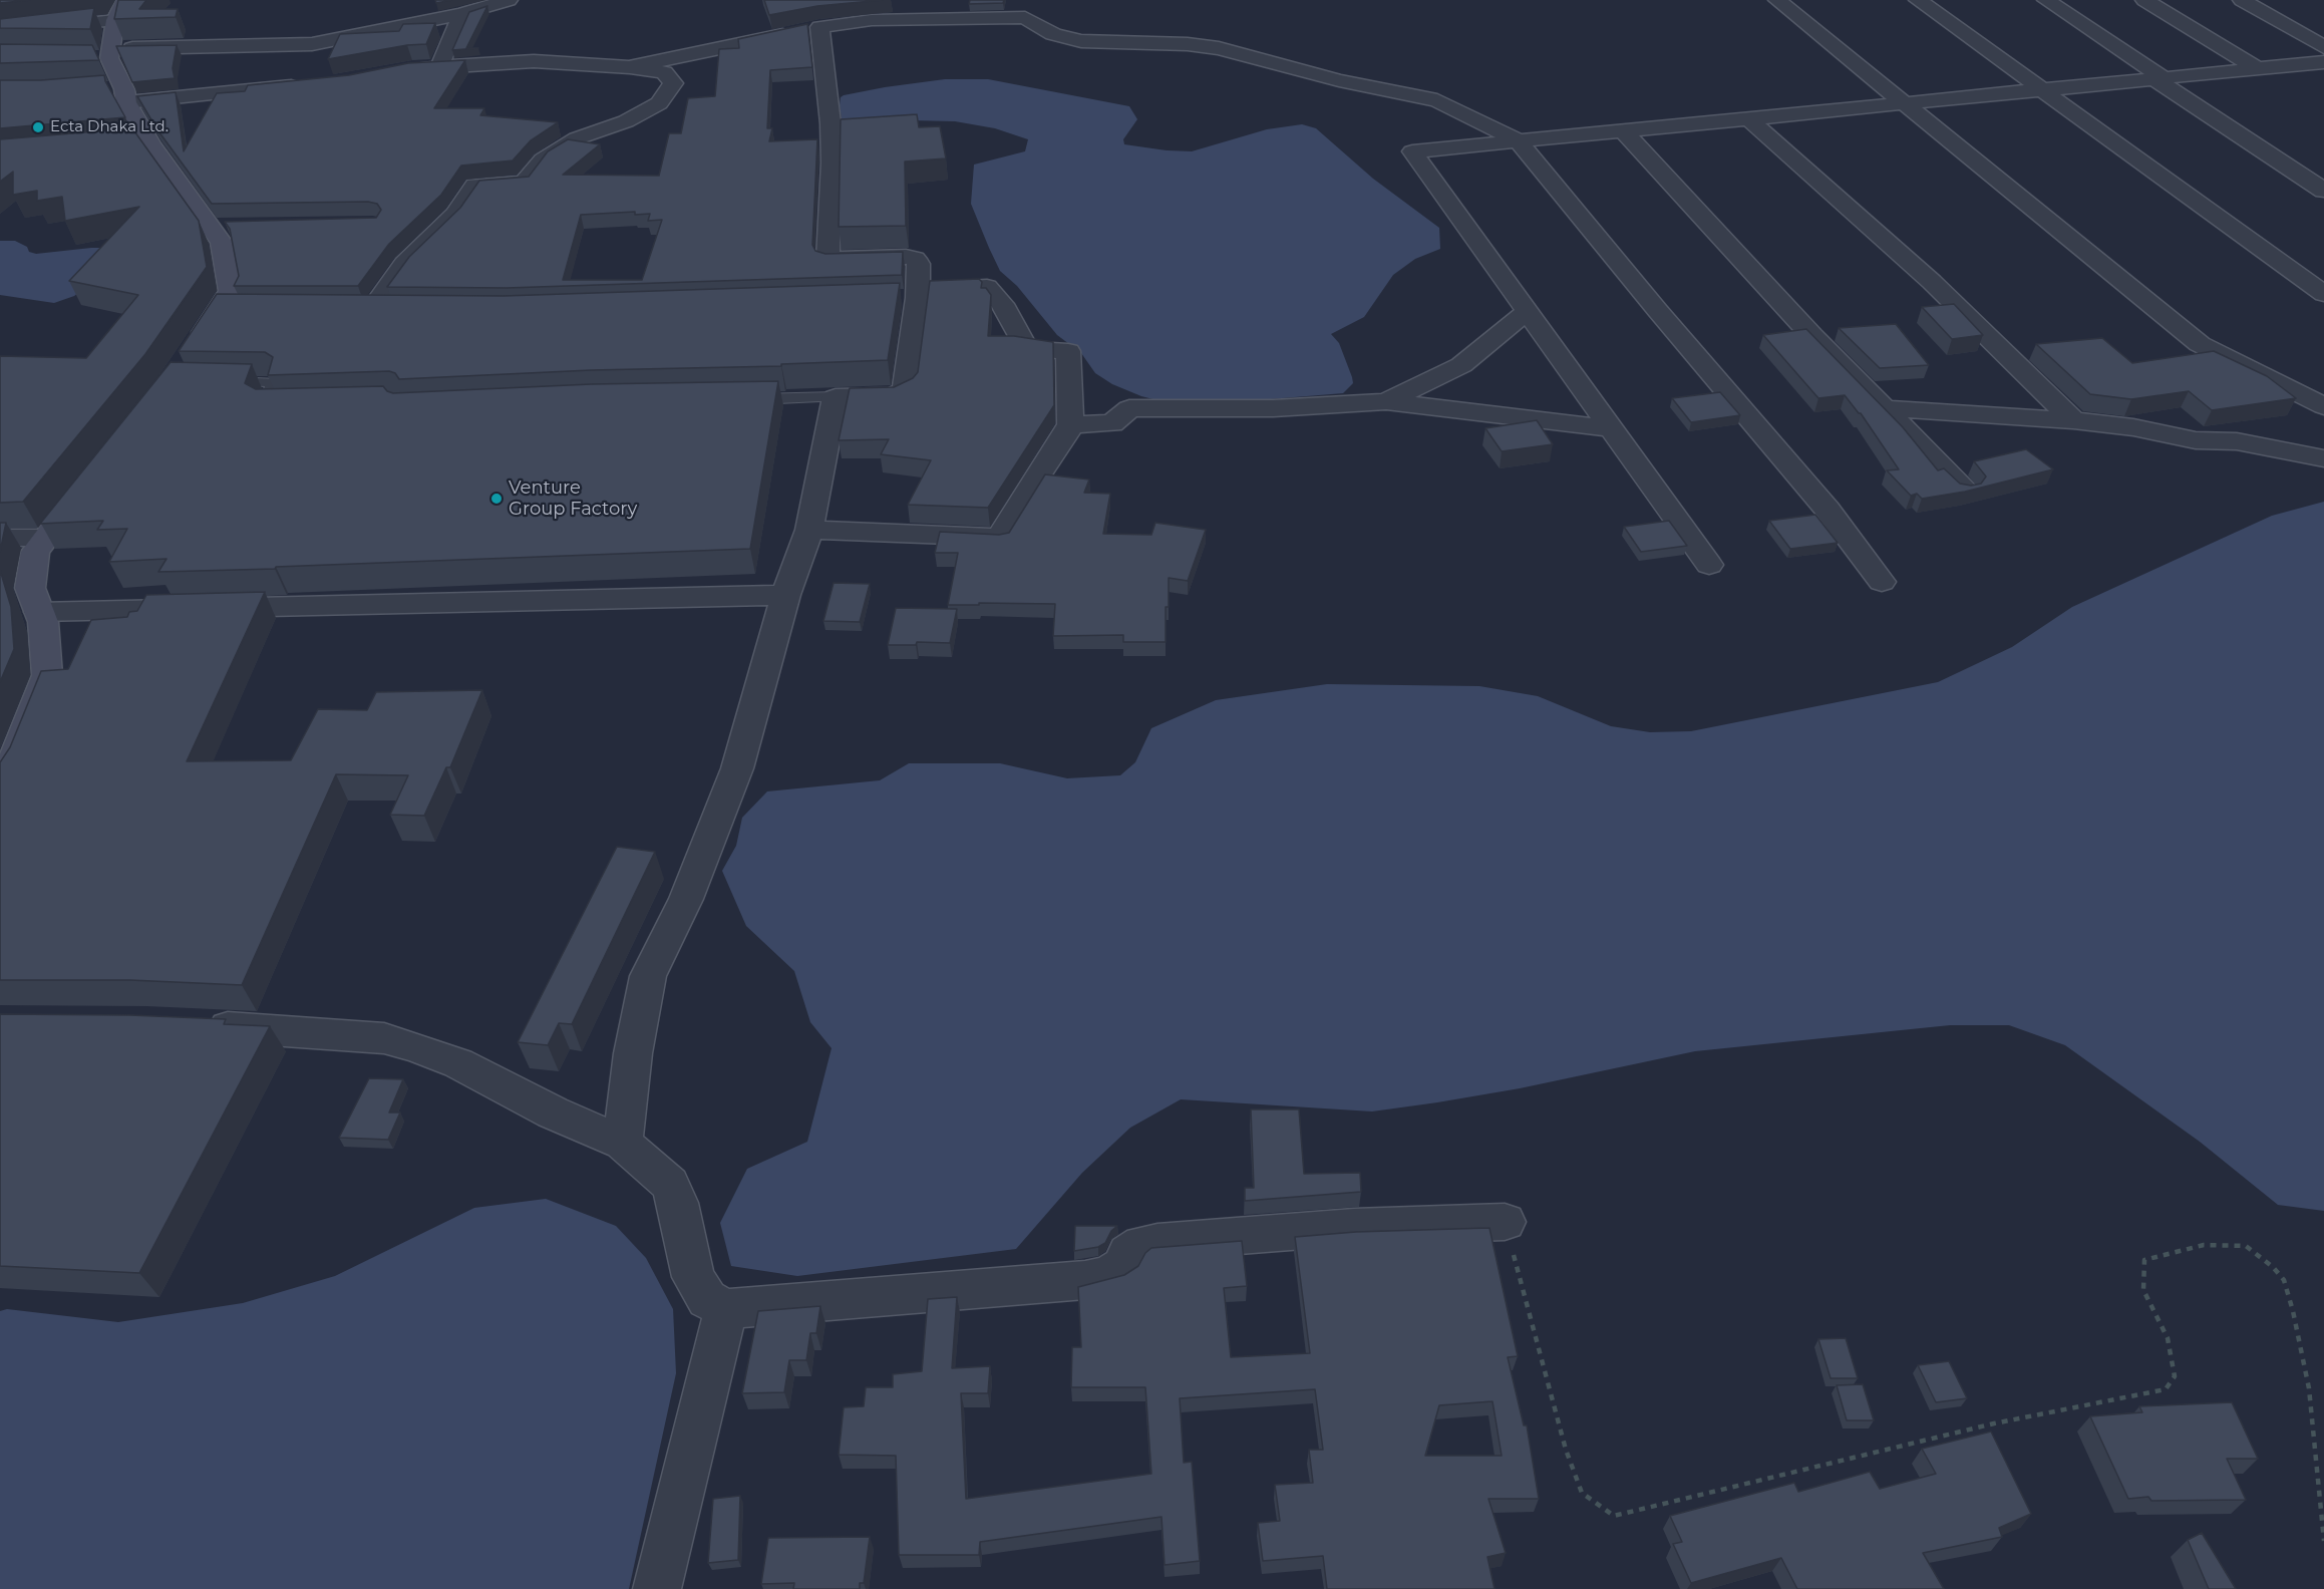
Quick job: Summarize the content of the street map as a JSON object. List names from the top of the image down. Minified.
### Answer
{"places":["Ecta Dhaka Ltd.","Venture Group Factory"]}
